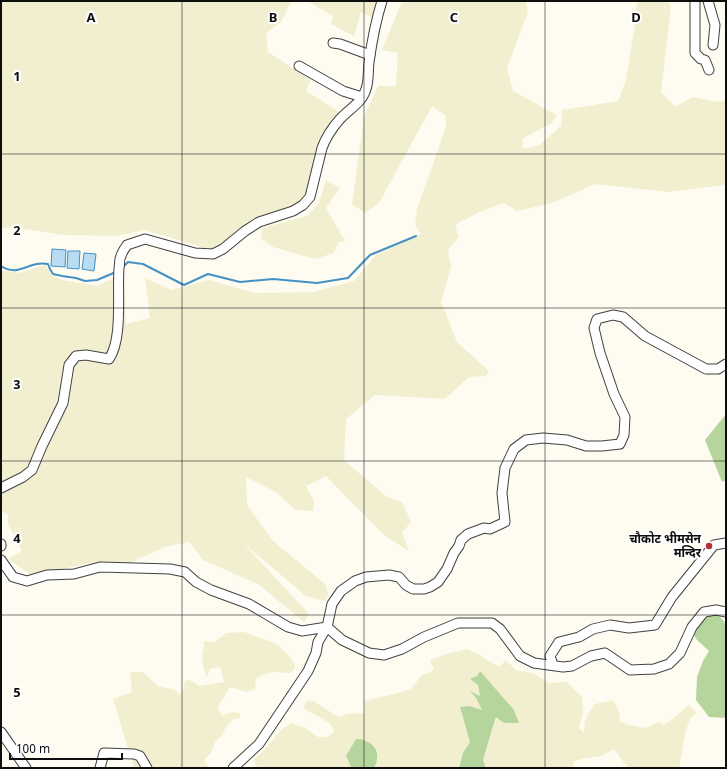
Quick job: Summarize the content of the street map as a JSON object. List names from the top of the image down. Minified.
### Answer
{"places":["चौकोट भीमसेन मन्दिर"],"scale_bar":"100 m","grid":{"columns":["A","B","C","D"],"rows":["1","2","3","4","5"]}}
